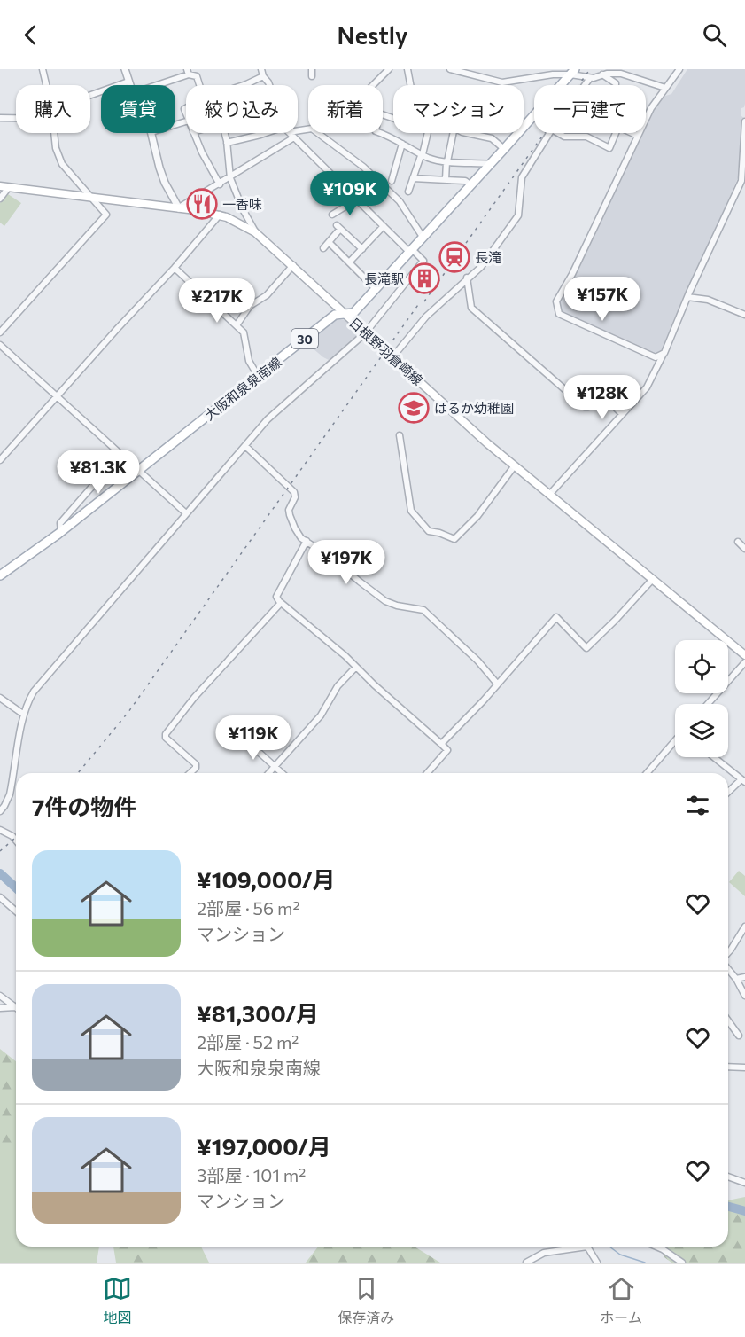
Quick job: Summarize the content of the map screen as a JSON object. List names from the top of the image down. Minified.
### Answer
{"streets":{"main road":["30","日根野羽倉崎線","大阪和泉泉南線"]},"crossings":[["日根野羽倉崎線","大阪和泉泉南線"]],"places":{"restaurant":["一香味"],"station":["長滝"],"building":["長滝駅"],"school or university":["はるか幼稚園"]},"page":{"header":"Nestly","chip":["購入","賃貸","絞り込み","新着","マンション","一戸建て"],"price":["¥109K","¥157K","¥217K","¥128K","¥81.3K","¥197K","¥119K"],"heading":"7件の物件","list":[{"name":"¥109,000/月","note":"2部屋 · 56 m² · マンション"},{"name":"¥81,300/月","note":"2部屋 · 52 m² · 大阪和泉泉南線"},{"name":"¥197,000/月","note":"3部屋 · 101 m² · マンション"}],"tabs":["地図","保存済み","ホーム"]}}
